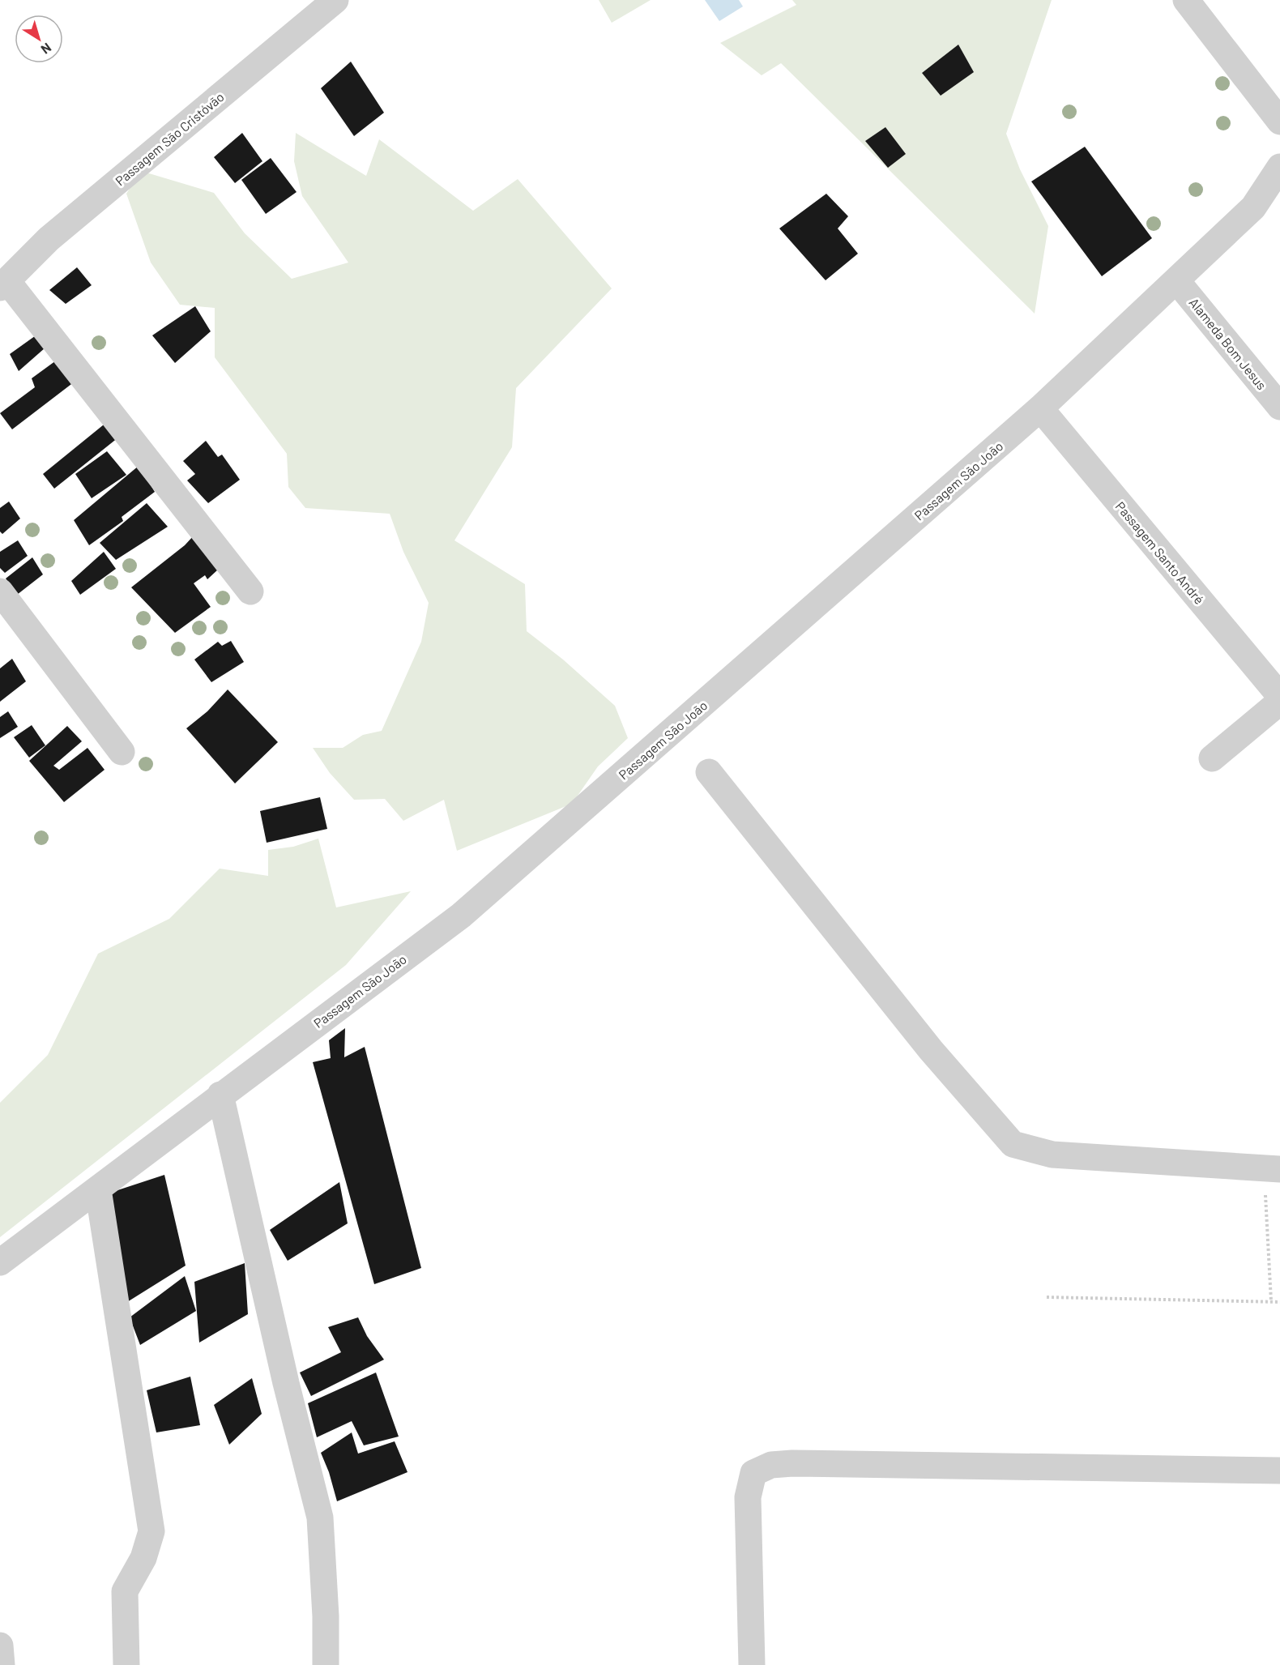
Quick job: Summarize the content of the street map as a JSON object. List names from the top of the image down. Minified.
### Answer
{"streets":{"street":["Passagem São Cristóvão","Alameda Bom Jesus","Passagem São João","Passagem Santo André"]},"crossings":[["Alameda Bom Jesus","Passagem São João"],["Passagem São João","Passagem Santo André"]],"north":"bottom right"}
